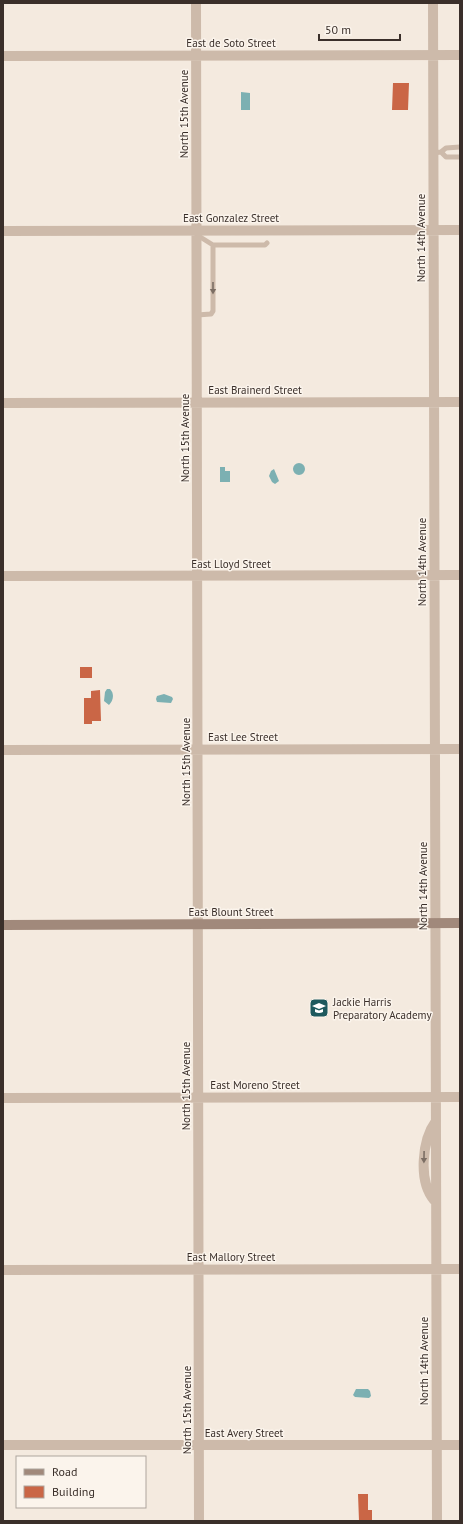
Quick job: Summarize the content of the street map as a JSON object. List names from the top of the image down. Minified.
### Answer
{"streets":{"street":["East de Soto Street","North 15th Avenue","East Gonzalez Street","North 14th Avenue","East Brainerd Street","East Lloyd Street","East Lee Street","East Blount Street","East Moreno Street","East Mallory Street","East Avery Street"]},"crossings":[["East de Soto Street","North 15th Avenue"],["East de Soto Street","North 14th Avenue"],["North 15th Avenue","East Gonzalez Street"],["North 15th Avenue","East Brainerd Street"],["North 15th Avenue","East Lloyd Street"],["North 15th Avenue","East Lee Street"],["North 15th Avenue","East Blount Street"],["North 15th Avenue","East Moreno Street"],["North 15th Avenue","East Mallory Street"],["North 15th Avenue","East Avery Street"],["East Gonzalez Street","North 14th Avenue"],["North 14th Avenue","East Brainerd Street"],["North 14th Avenue","East Lloyd Street"],["North 14th Avenue","East Lee Street"],["North 14th Avenue","East Blount Street"],["North 14th Avenue","East Moreno Street"],["North 14th Avenue","East Mallory Street"],["North 14th Avenue","East Avery Street"]],"places":{"school or university":["Jackie Harris Preparatory Academy"]},"legend":["Road","Building"],"scale_bar":"50 m"}
